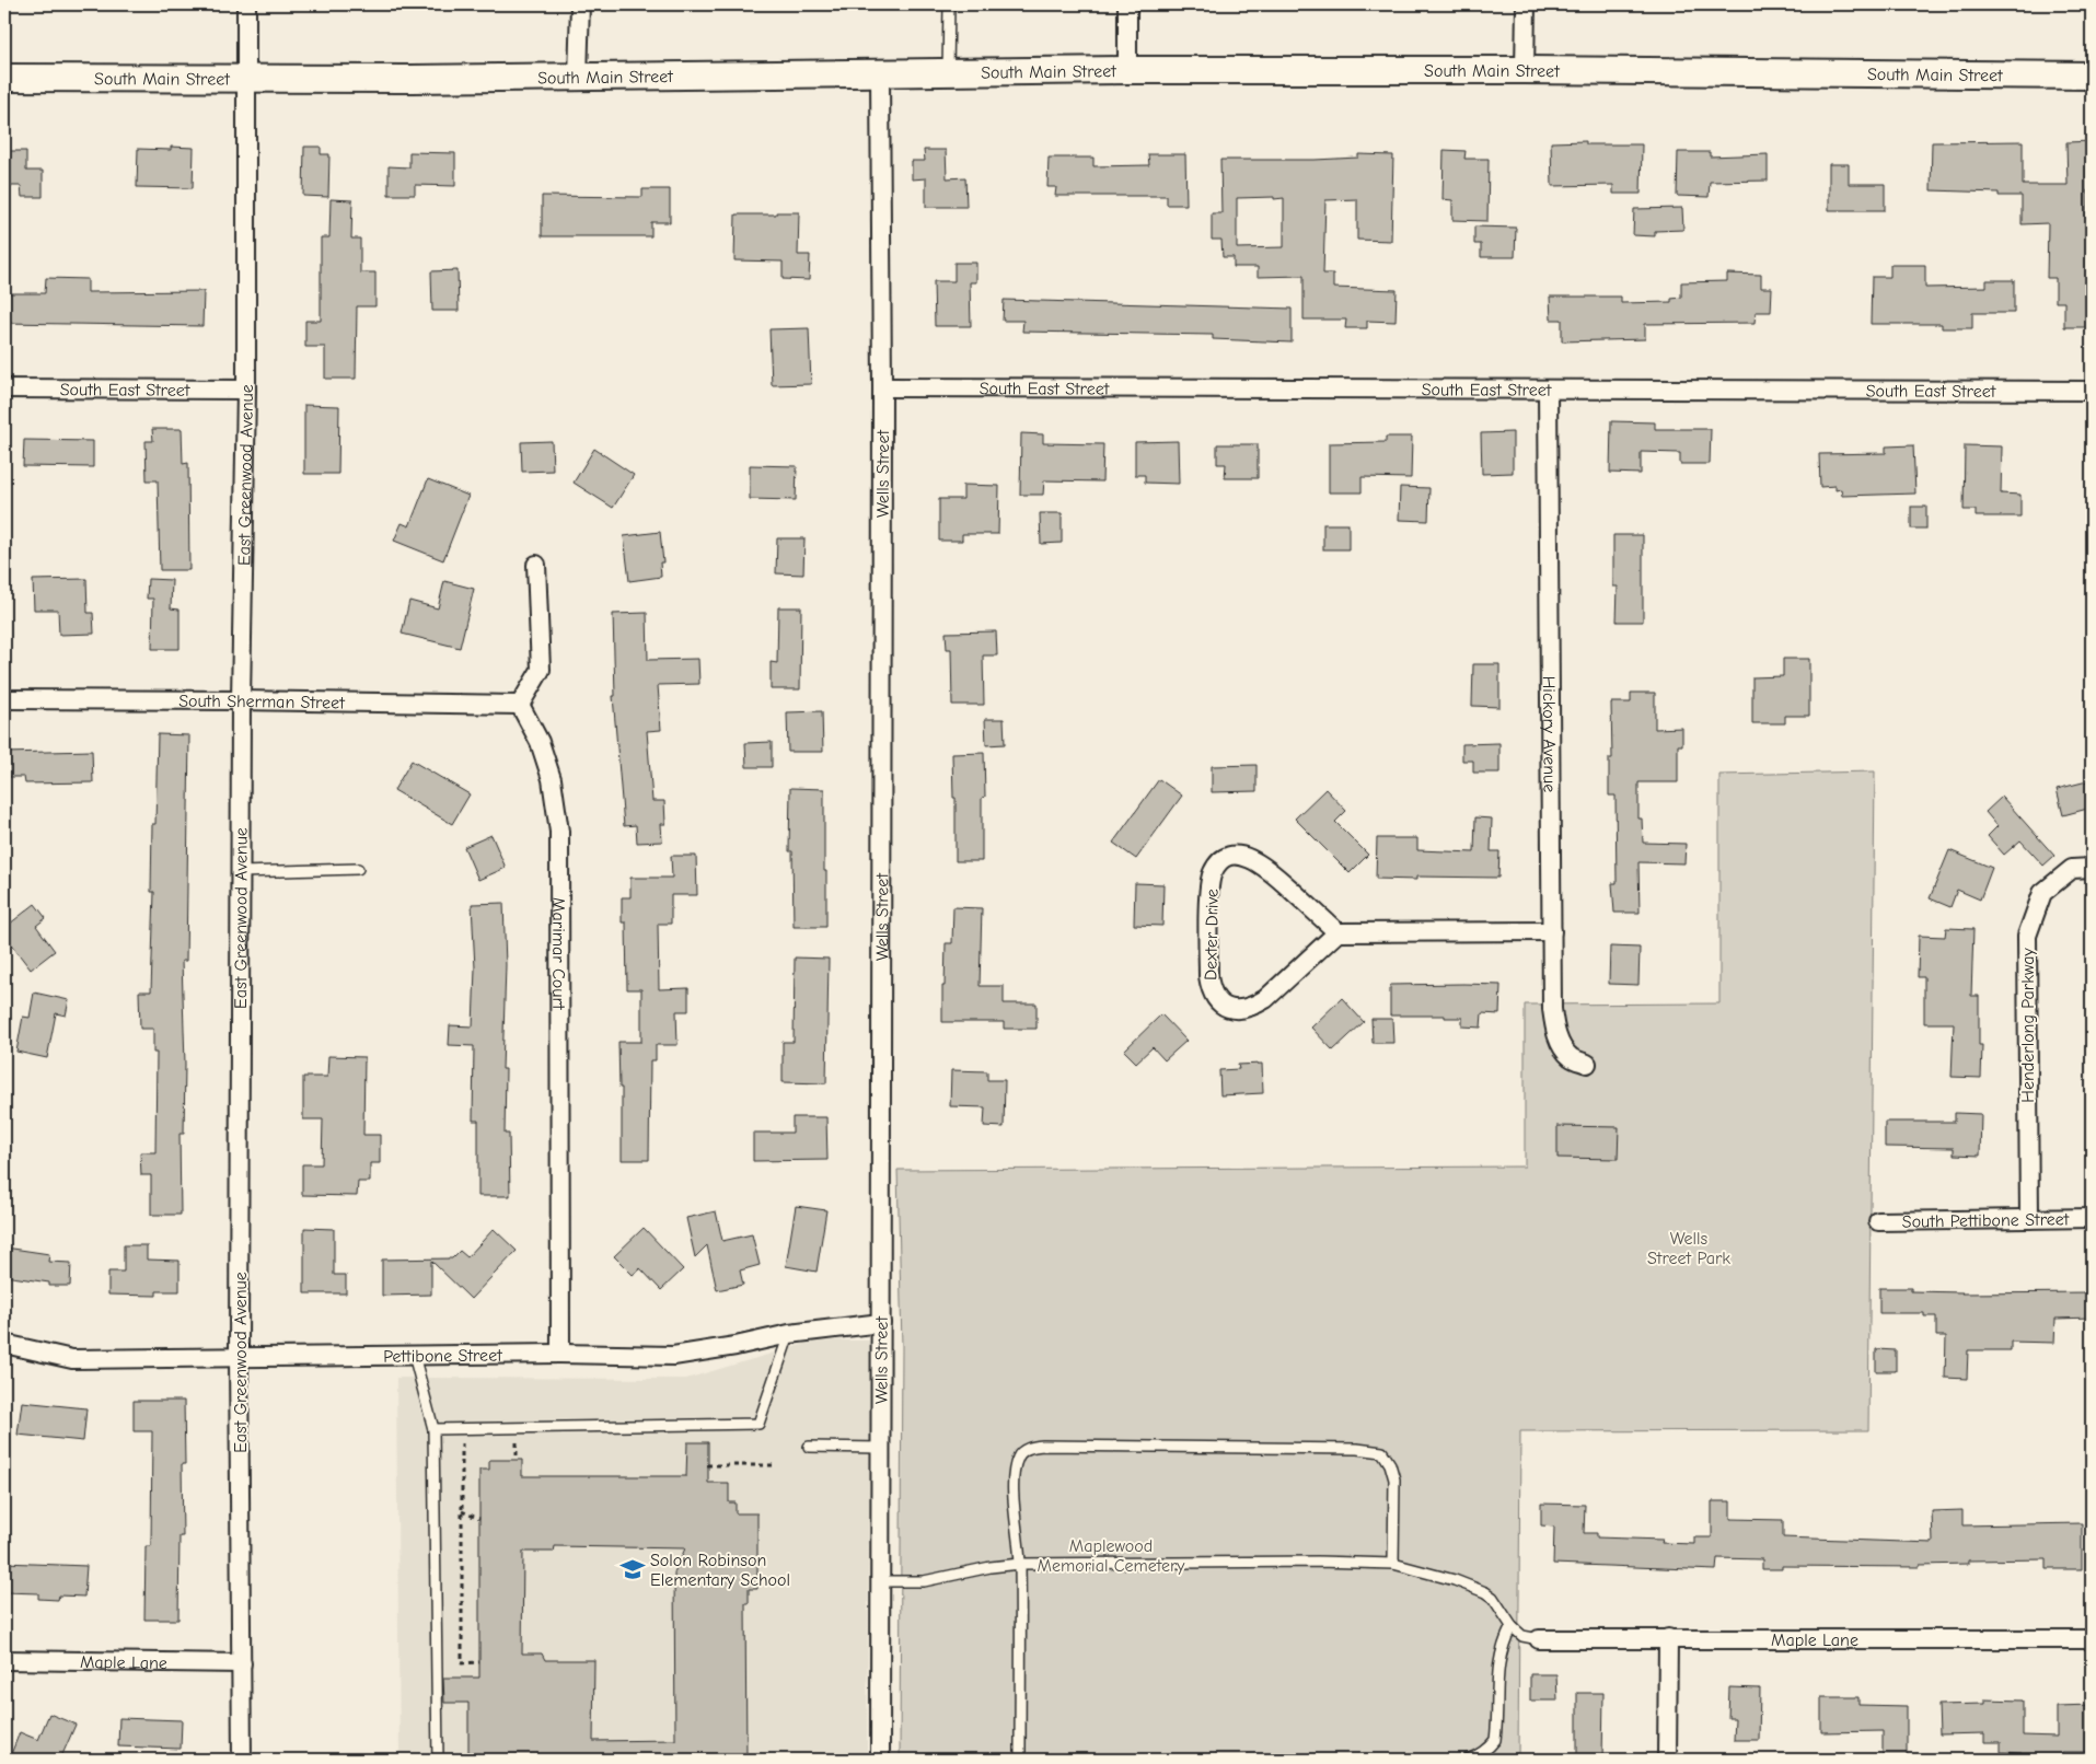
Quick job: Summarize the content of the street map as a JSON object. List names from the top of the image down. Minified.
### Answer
{"streets":{"street":["South Main Street","South East Street","Wells Street","East Greenwood Avenue","South Sherman Street","Hickory Avenue","Dexter Drive","Marimar Court","Henderlong Parkway","South Pettibone Street","Pettibone Street","Maple Lane"]},"crossings":[["South Main Street","Wells Street"],["South Main Street","East Greenwood Avenue"],["South East Street","Wells Street"],["South East Street","East Greenwood Avenue"],["South East Street","Hickory Avenue"],["Wells Street","Pettibone Street"],["East Greenwood Avenue","South Sherman Street"],["East Greenwood Avenue","Pettibone Street"],["East Greenwood Avenue","Maple Lane"],["South Sherman Street","Marimar Court"],["Marimar Court","Pettibone Street"],["Henderlong Parkway","South Pettibone Street"]],"parks":["Wells Street Park","Maplewood Memorial Cemetery"],"places":{"school or university":["Solon Robinson Elementary School"]}}
